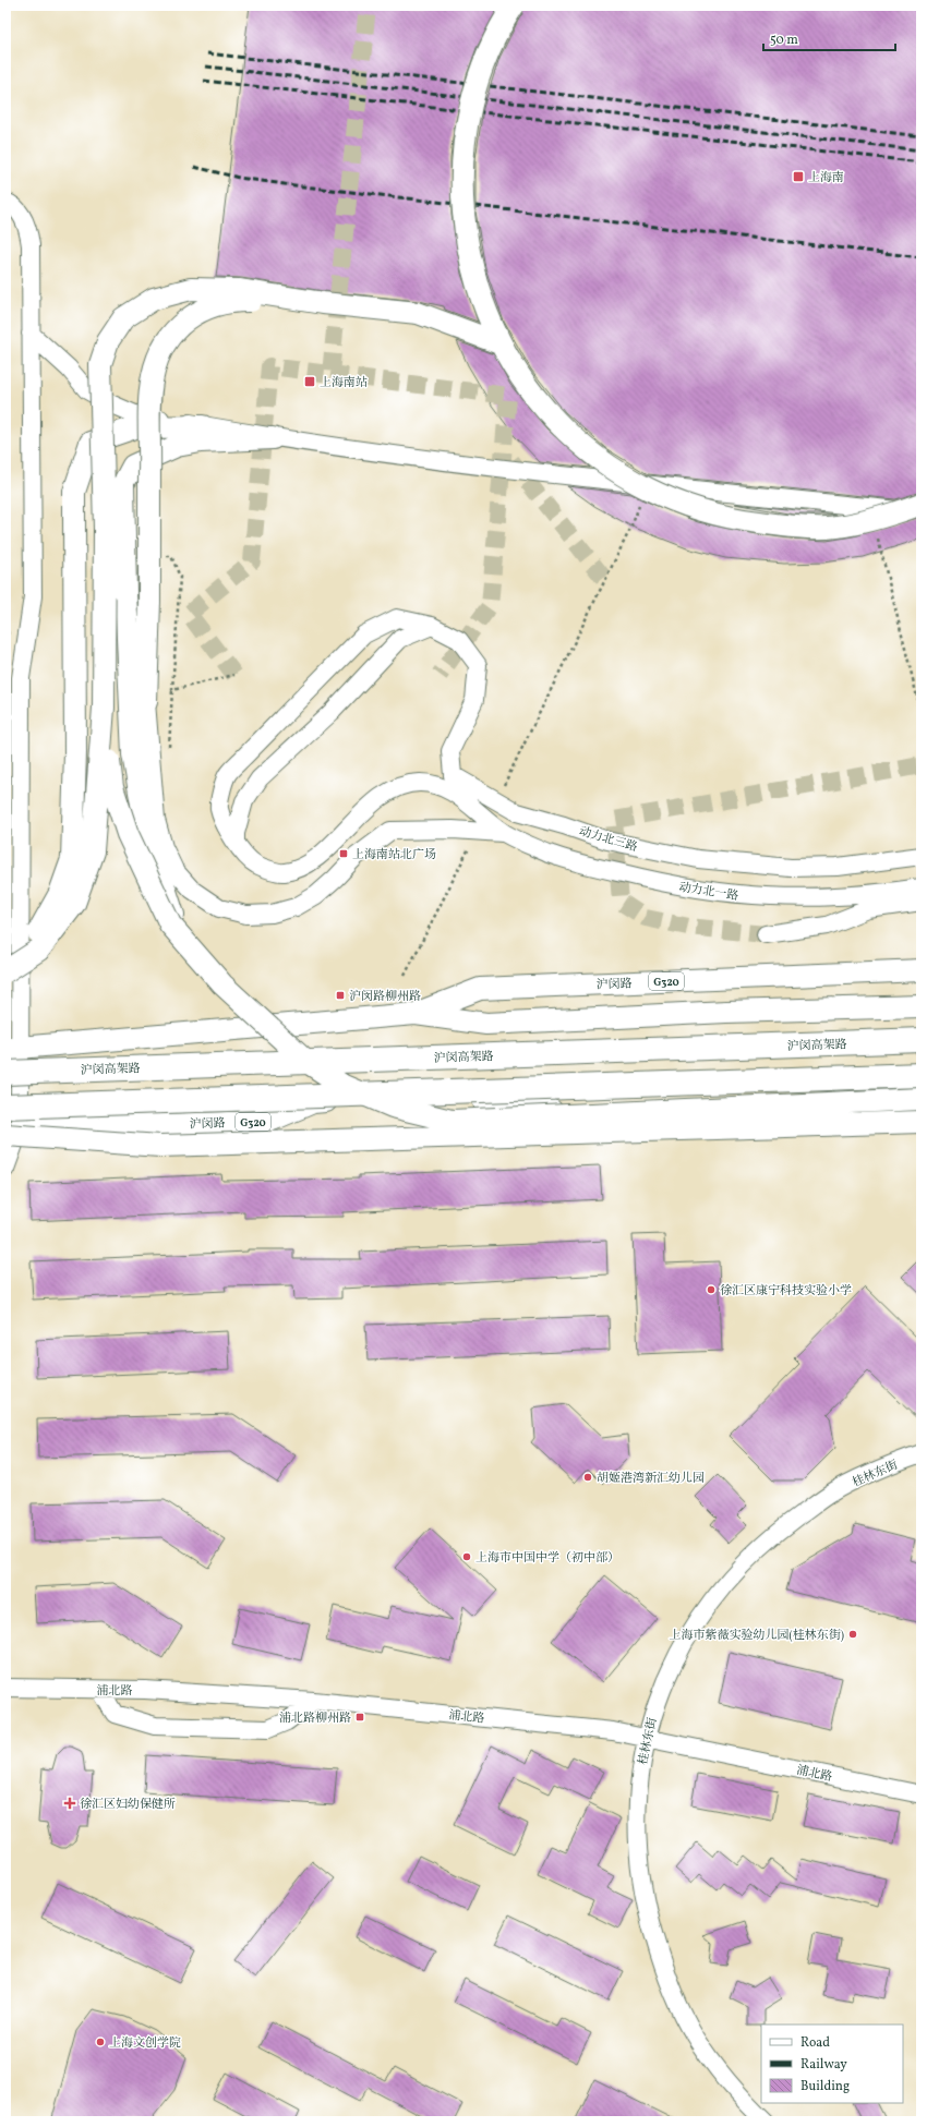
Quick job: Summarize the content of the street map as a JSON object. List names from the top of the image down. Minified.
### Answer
{"streets":{"highway":["沪闵高架路"],"main road":["G320","沪闵路"],"street":["动力北三路","动力北一路","桂林东街","浦北路"]},"crossings":[["桂林东街","浦北路"]],"places":{"transit":["上海南","上海南站","上海南站北广场","沪闵路柳州路","浦北路柳州路"],"other":["徐汇区康宁科技实验小学","胡姬港湾新汇幼儿园","上海市中国中学（初中部）","上海市紫薇实验幼儿园(桂林东街)","上海文创学院"],"health":["徐汇区妇幼保健所"]},"legend":["Road","Railway","Building"],"scale_bar":"50 m"}
